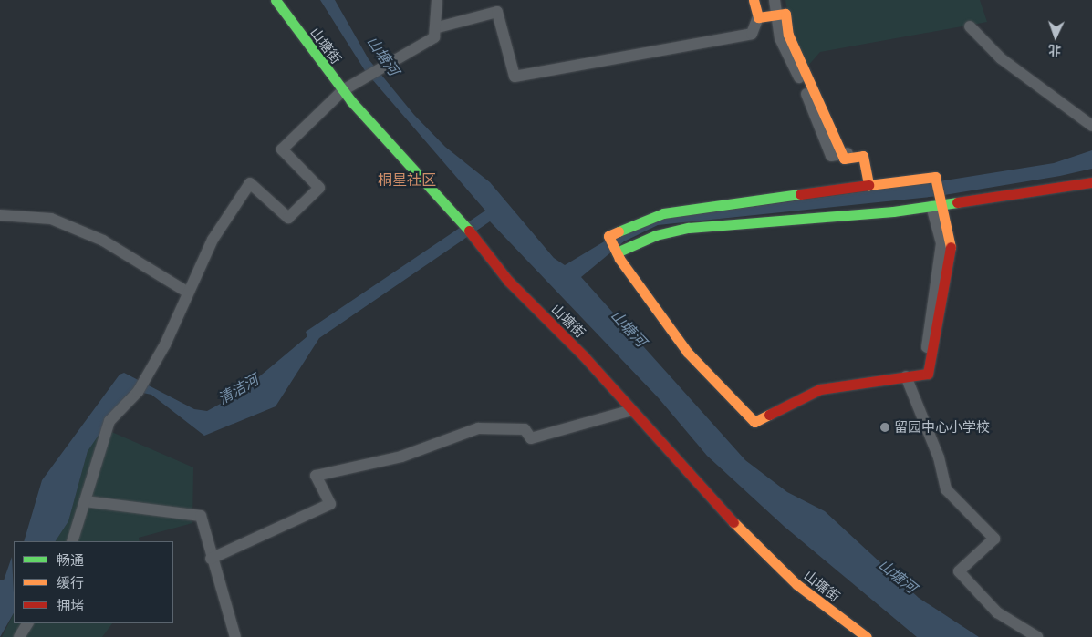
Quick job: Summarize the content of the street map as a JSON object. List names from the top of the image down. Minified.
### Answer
{"streets":{"street":["山塘街"]},"districts":["桐星社区"],"water":["山塘河","清洁河"],"places":["留园中心小学校"],"legend":["畅通","缓行","拥堵"],"north":"bottom"}
